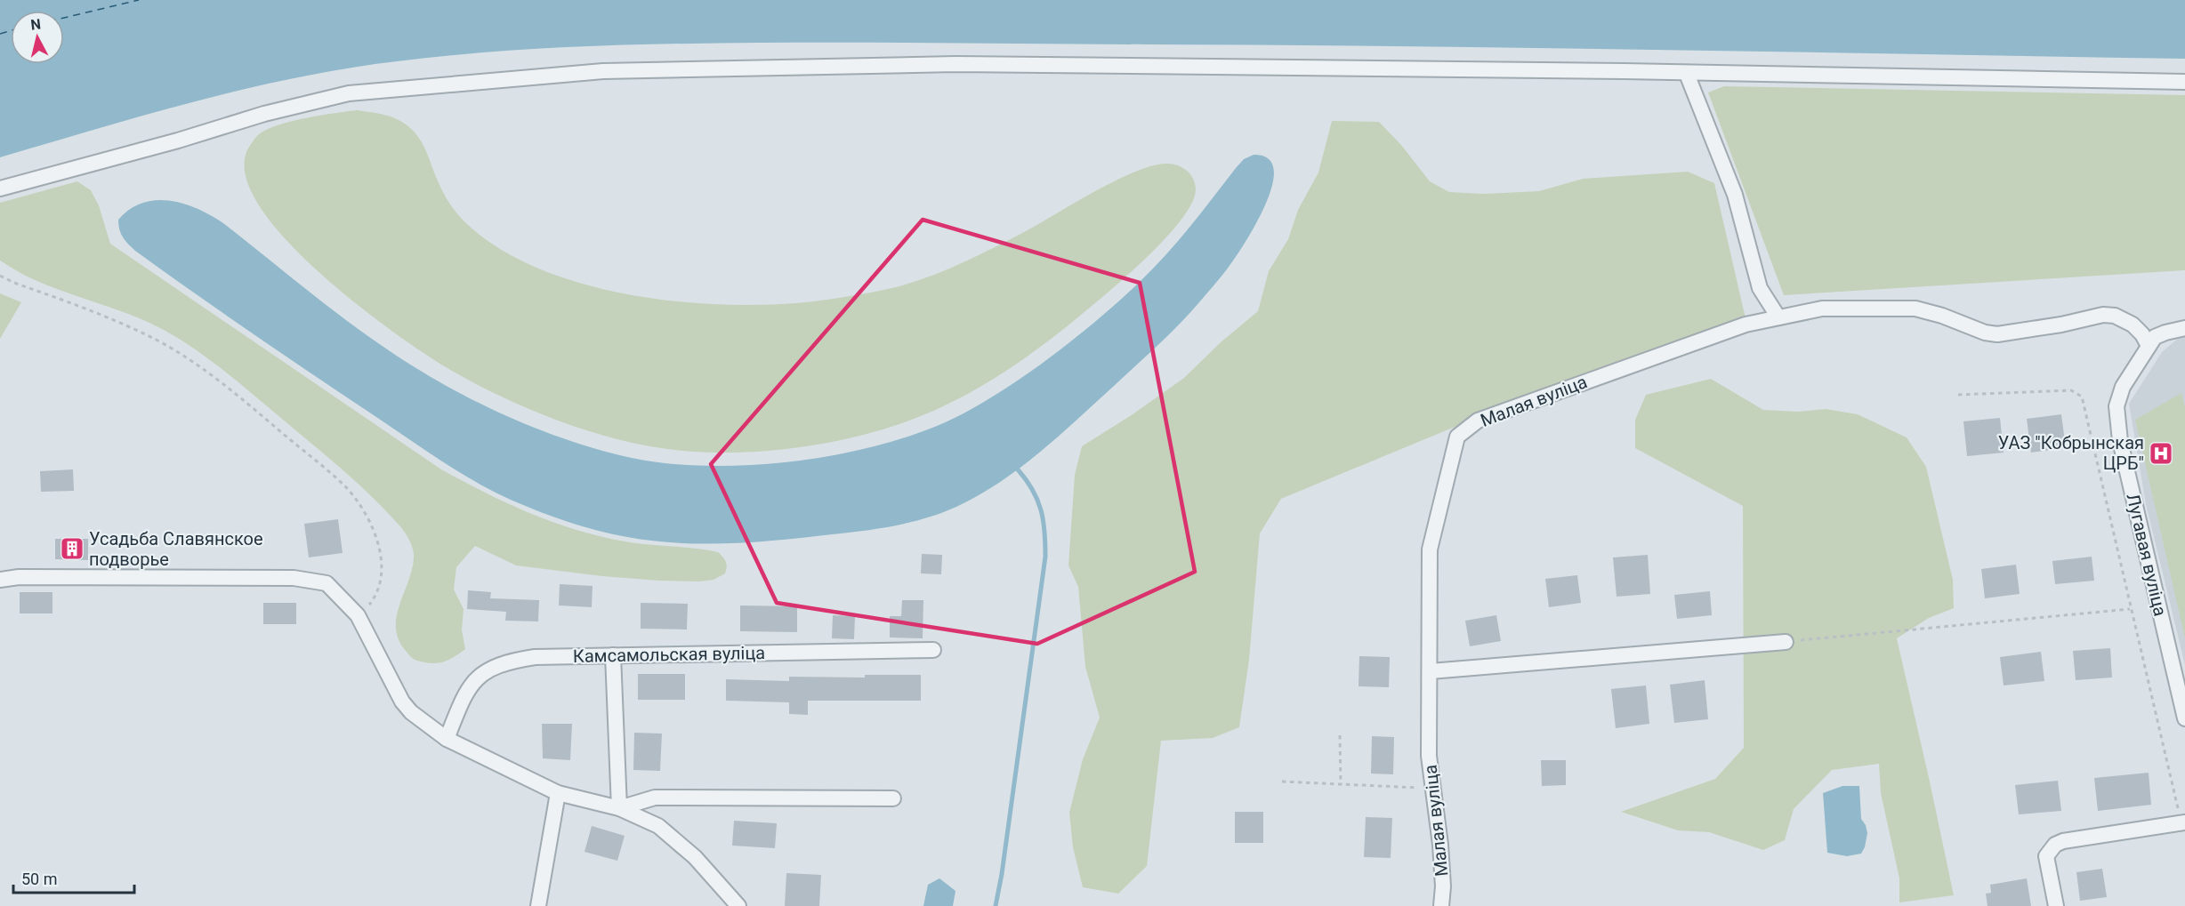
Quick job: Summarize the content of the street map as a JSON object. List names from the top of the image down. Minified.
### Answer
{"streets":{"street":["Малая вуліца","Лугавая вуліца","Камсамольская вуліца"]},"crossings":[["Малая вуліца","Лугавая вуліца"]],"places":{"hospital":["УАЗ \"Кобрынская ЦРБ\""],"building":["Усадьба Славянское подворье"]},"scale_bar":"50 m","north":"top"}
